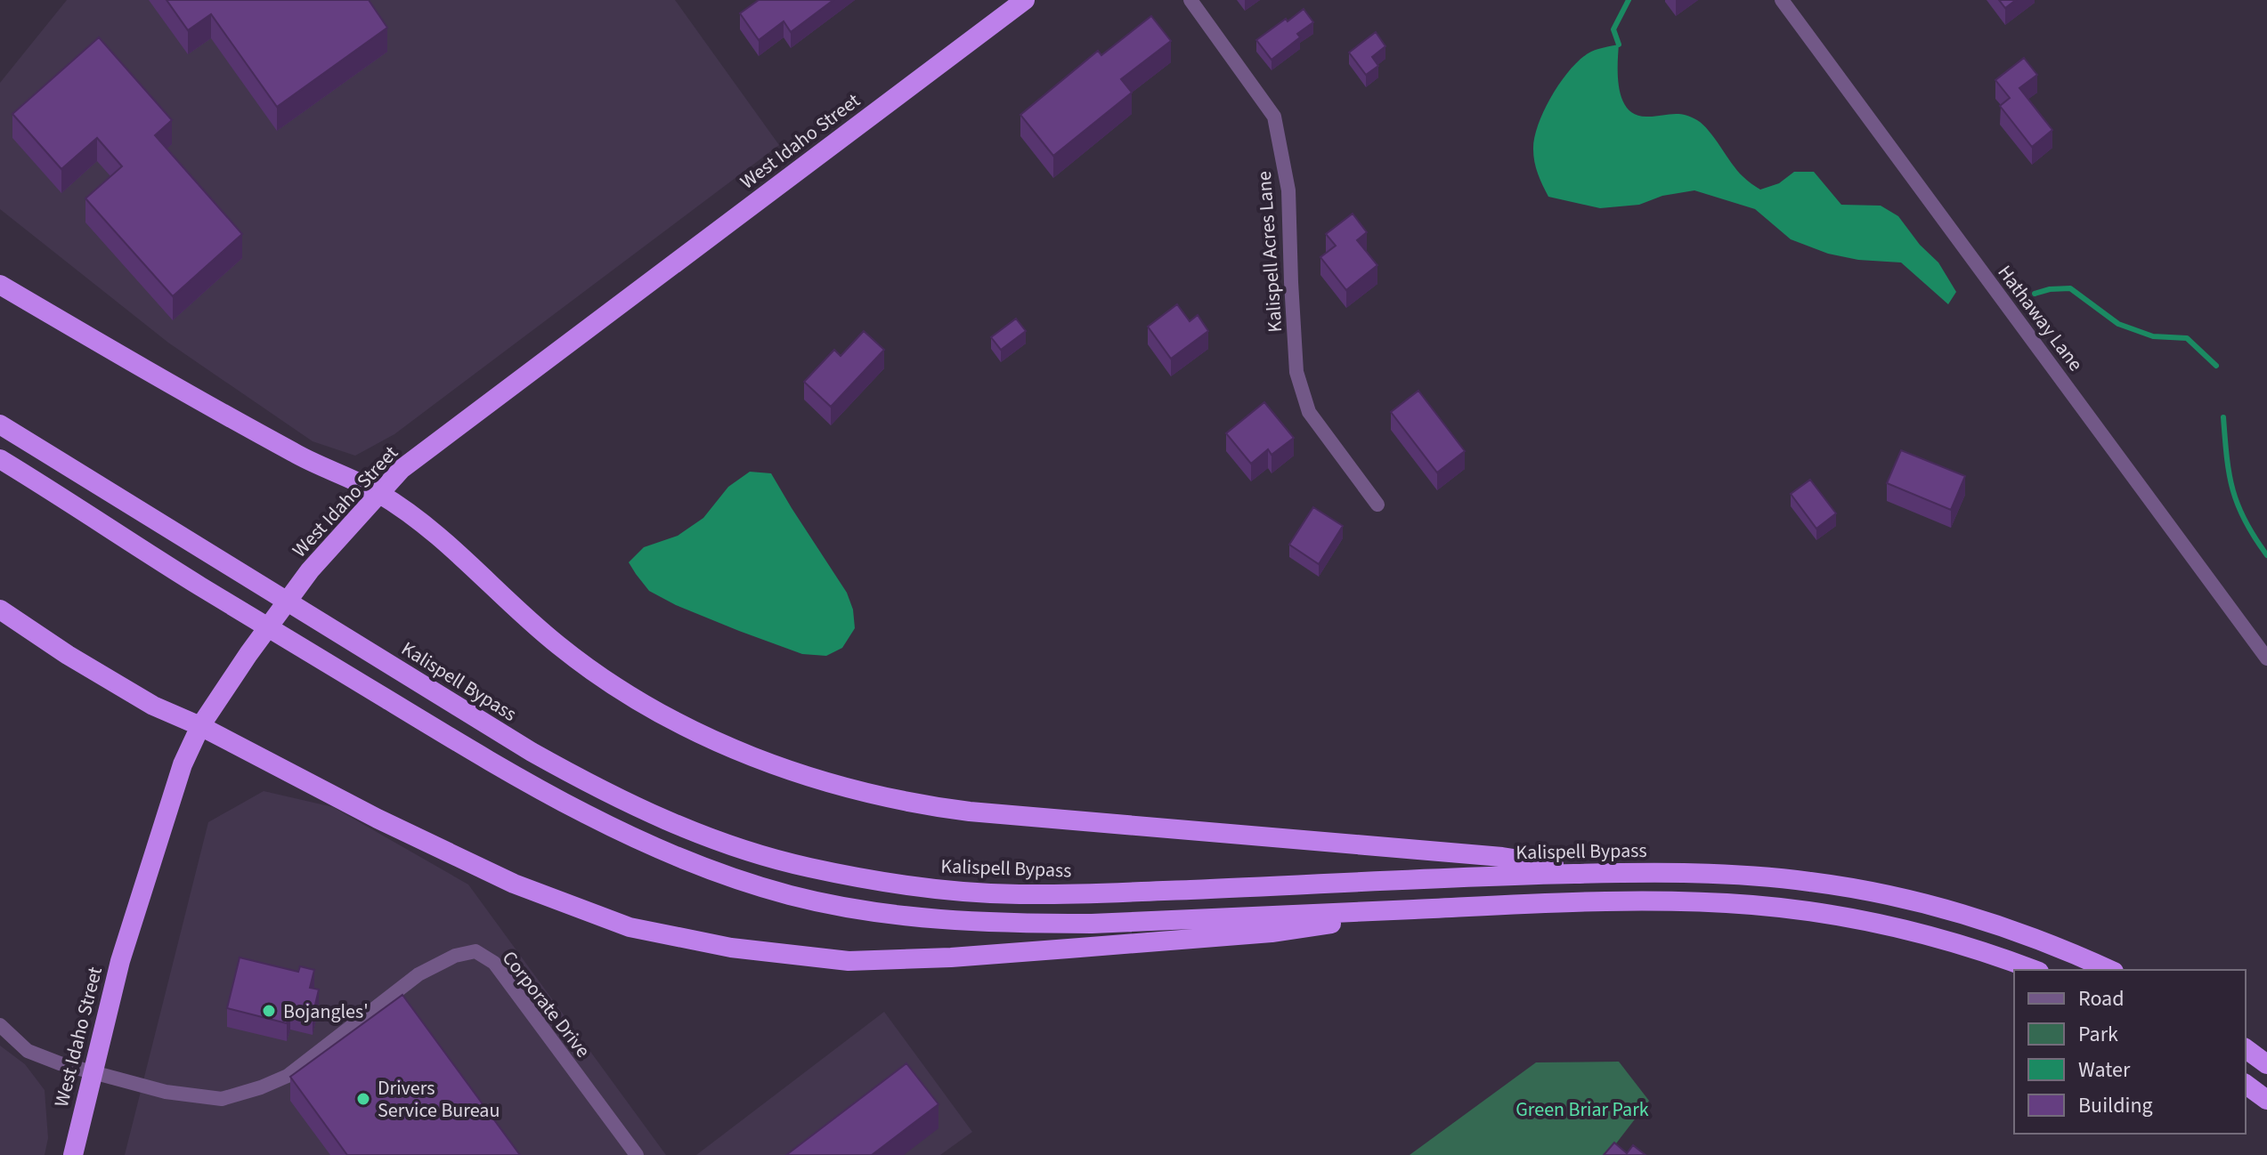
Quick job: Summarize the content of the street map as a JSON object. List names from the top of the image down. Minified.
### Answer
{"streets":{"highway":["West Idaho Street","Kalispell Bypass"],"street":["Kalispell Acres Lane","Hathaway Lane","Corporate Drive"]},"crossings":[["West Idaho Street","Corporate Drive"]],"parks":["Green Briar Park"],"places":["Bojangles'","Drivers Service Bureau"],"legend":["Road","Park","Water","Building"]}
